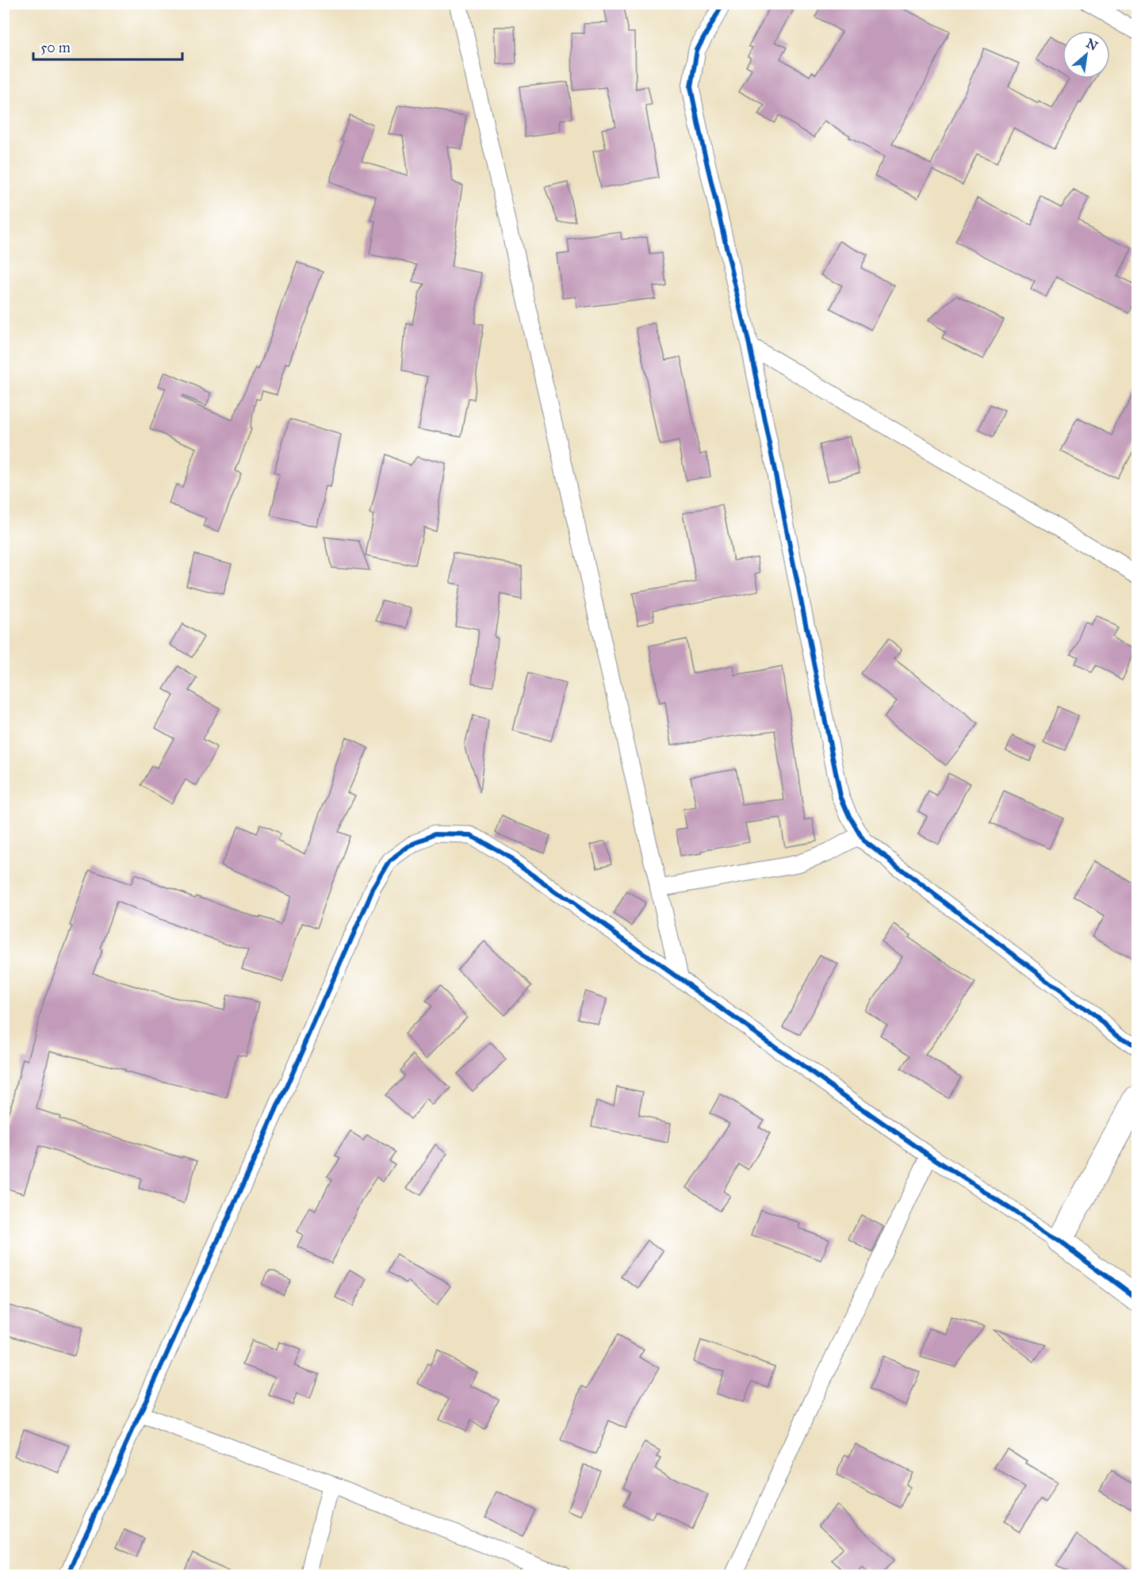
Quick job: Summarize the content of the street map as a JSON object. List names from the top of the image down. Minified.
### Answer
{"scale_bar":"50 m","north":"top right"}
